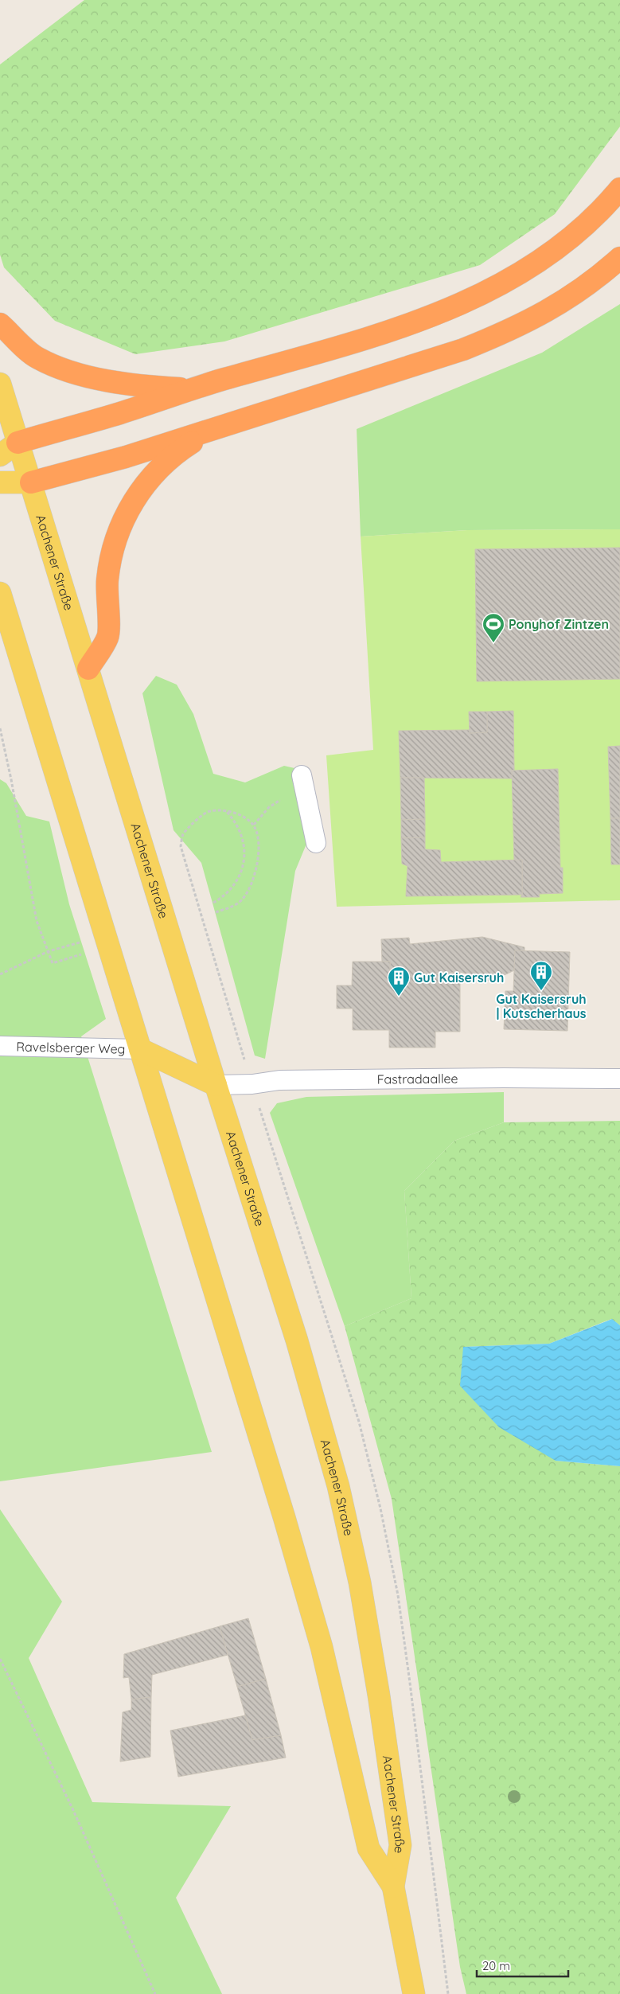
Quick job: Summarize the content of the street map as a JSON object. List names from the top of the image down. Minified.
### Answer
{"streets":{"main road":["Aachener Straße"],"lane":["Ravelsberger Weg","Fastradaallee"]},"crossings":[["Aachener Straße","Ravelsberger Weg"],["Aachener Straße","Fastradaallee"]],"places":{"sports":["Ponyhof Zintzen"],"building":["Gut Kaisersruh | Kutscherhaus","Gut Kaisersruh"]},"scale_bar":"20 m"}
